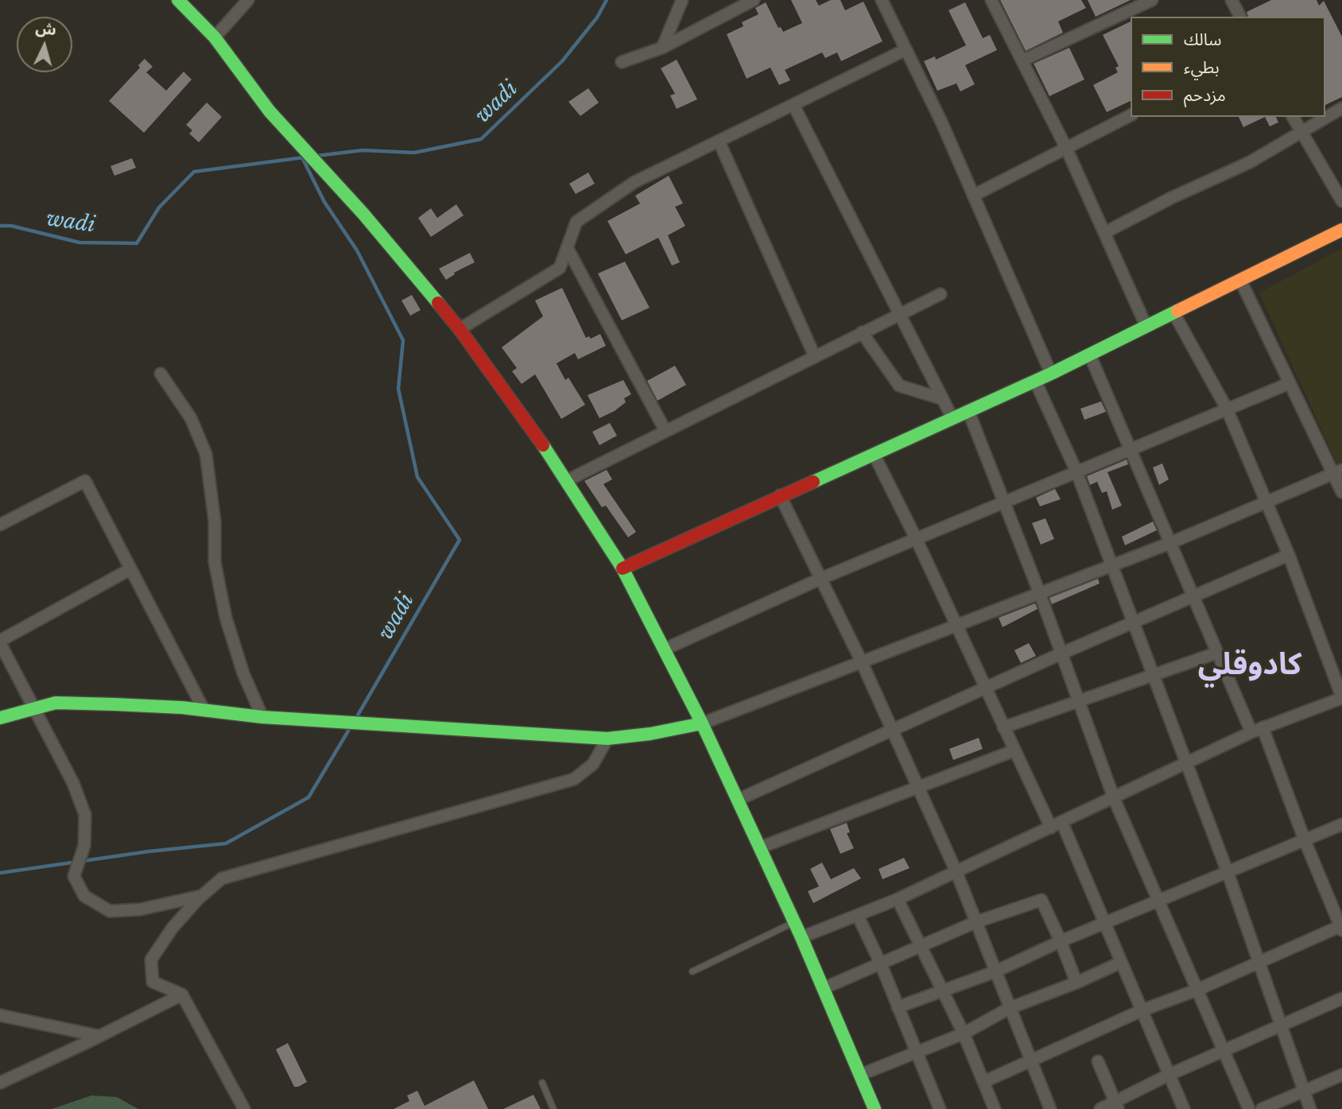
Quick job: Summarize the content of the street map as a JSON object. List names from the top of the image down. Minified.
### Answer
{"districts":["كادوقلي"],"water":["wadi"],"legend":["سالك","بطيء","مزدحم"],"north":"top"}
